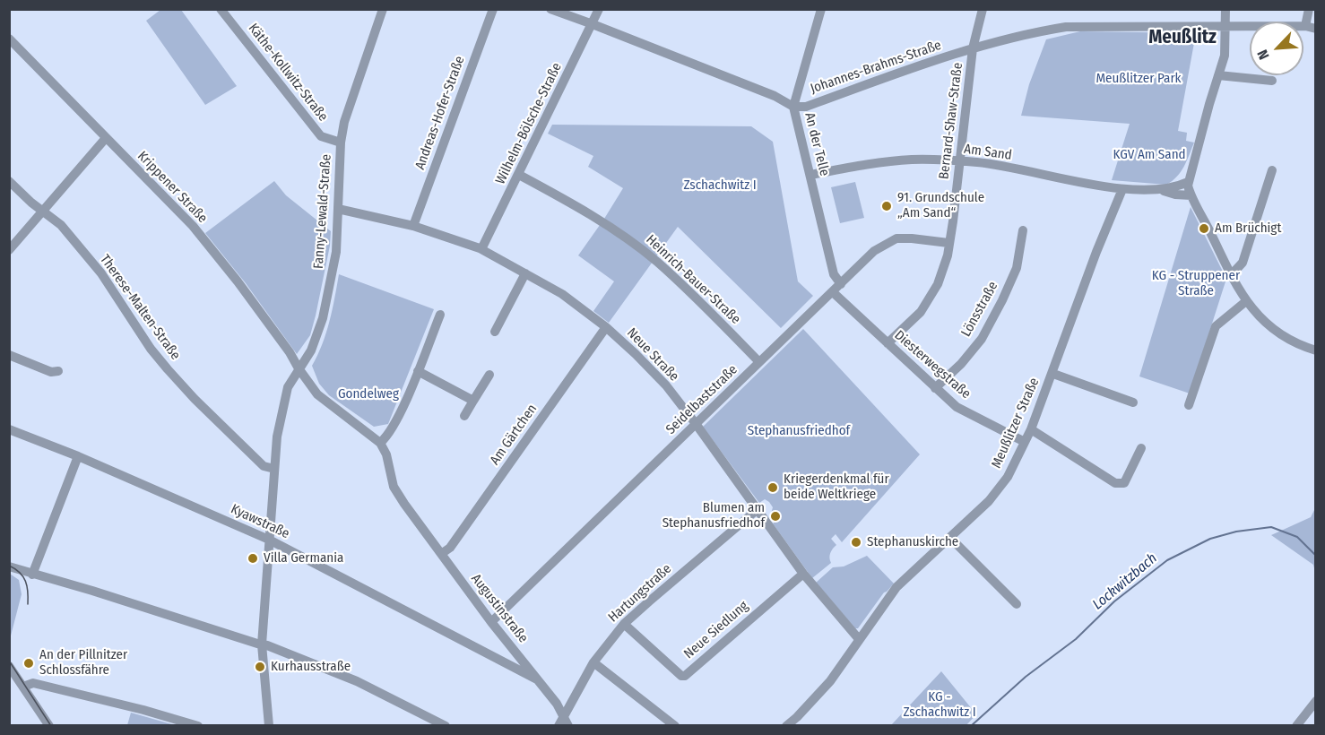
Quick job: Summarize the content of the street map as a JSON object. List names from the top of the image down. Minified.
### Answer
{"streets":{"street":["Johannes-Brahms-Straße","Käthe-Kollwitz-Straße","Andreas-Hofer-Straße","Bernard-Shaw-Straße","Wilhelm-Bölsche-Straße","An der Telle","Am Sand","Krippener Straße","Fanny-Lewald-Straße","Heinrich-Bauer-Straße","Therese-Malten-Straße","Lönsstraße","Neue Straße","Diesterwegstraße","Seidelbaststraße","Meußlitzer Straße","Am Gärtchen","Kyawstraße","Hartungstraße","Augustinstraße","Neue Siedlung"]},"crossings":[["Johannes-Brahms-Straße","Bernard-Shaw-Straße"],["Johannes-Brahms-Straße","An der Telle"],["Käthe-Kollwitz-Straße","Fanny-Lewald-Straße"],["Andreas-Hofer-Straße","Neue Straße"],["Bernard-Shaw-Straße","Am Sand"],["Bernard-Shaw-Straße","Diesterwegstraße"],["Bernard-Shaw-Straße","Seidelbaststraße"],["Wilhelm-Bölsche-Straße","Heinrich-Bauer-Straße"],["Wilhelm-Bölsche-Straße","Neue Straße"],["An der Telle","Am Sand"],["An der Telle","Seidelbaststraße"],["Am Sand","Meußlitzer Straße"],["Krippener Straße","Fanny-Lewald-Straße"],["Fanny-Lewald-Straße","Therese-Malten-Straße"],["Fanny-Lewald-Straße","Neue Straße"],["Fanny-Lewald-Straße","Kyawstraße"],["Heinrich-Bauer-Straße","Seidelbaststraße"],["Lönsstraße","Diesterwegstraße"],["Neue Straße","Seidelbaststraße"],["Neue Straße","Meußlitzer Straße"],["Neue Straße","Am Gärtchen"],["Neue Straße","Hartungstraße"],["Neue Straße","Neue Siedlung"],["Diesterwegstraße","Seidelbaststraße"],["Diesterwegstraße","Meußlitzer Straße"],["Seidelbaststraße","Augustinstraße"],["Am Gärtchen","Augustinstraße"],["Kyawstraße","Hartungstraße"],["Kyawstraße","Augustinstraße"],["Hartungstraße","Neue Siedlung"]],"districts":["Meußlitz"],"water":["Lockwitzbach"],"parks":["Meußlitzer Park","KGV Am Sand","Zschachwitz I","KG - Struppener Straße","Gondelweg","Stephanusfriedhof","KG - Zschachwitz I"],"places":["91. Grundschule „Am Sand“","Am Brüchigt","Kriegerdenkmal für beide Weltkriege","Blumen am Stephanusfriedhof","Stephanuskirche","Villa Germania","An der Pillnitzer Schlossfähre","Kurhausstraße"],"north":"bottom left"}
